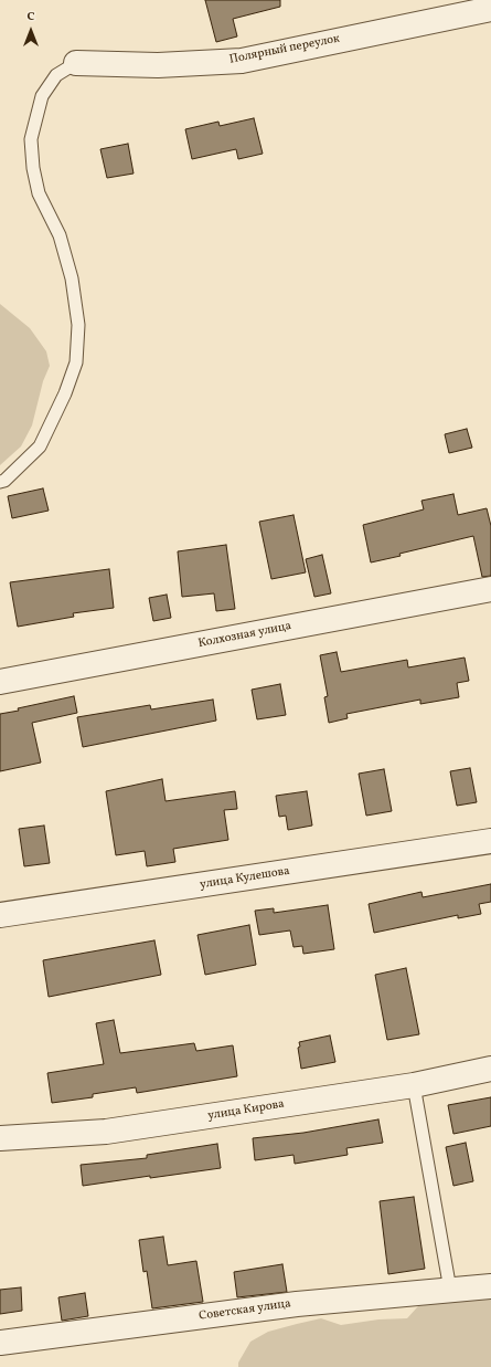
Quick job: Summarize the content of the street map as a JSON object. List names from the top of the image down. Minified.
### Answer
{"streets":{"street":["Полярный переулок","Колхозная улица","улица Кулешова","улица Кирова","Советская улица"]},"north":"top"}
